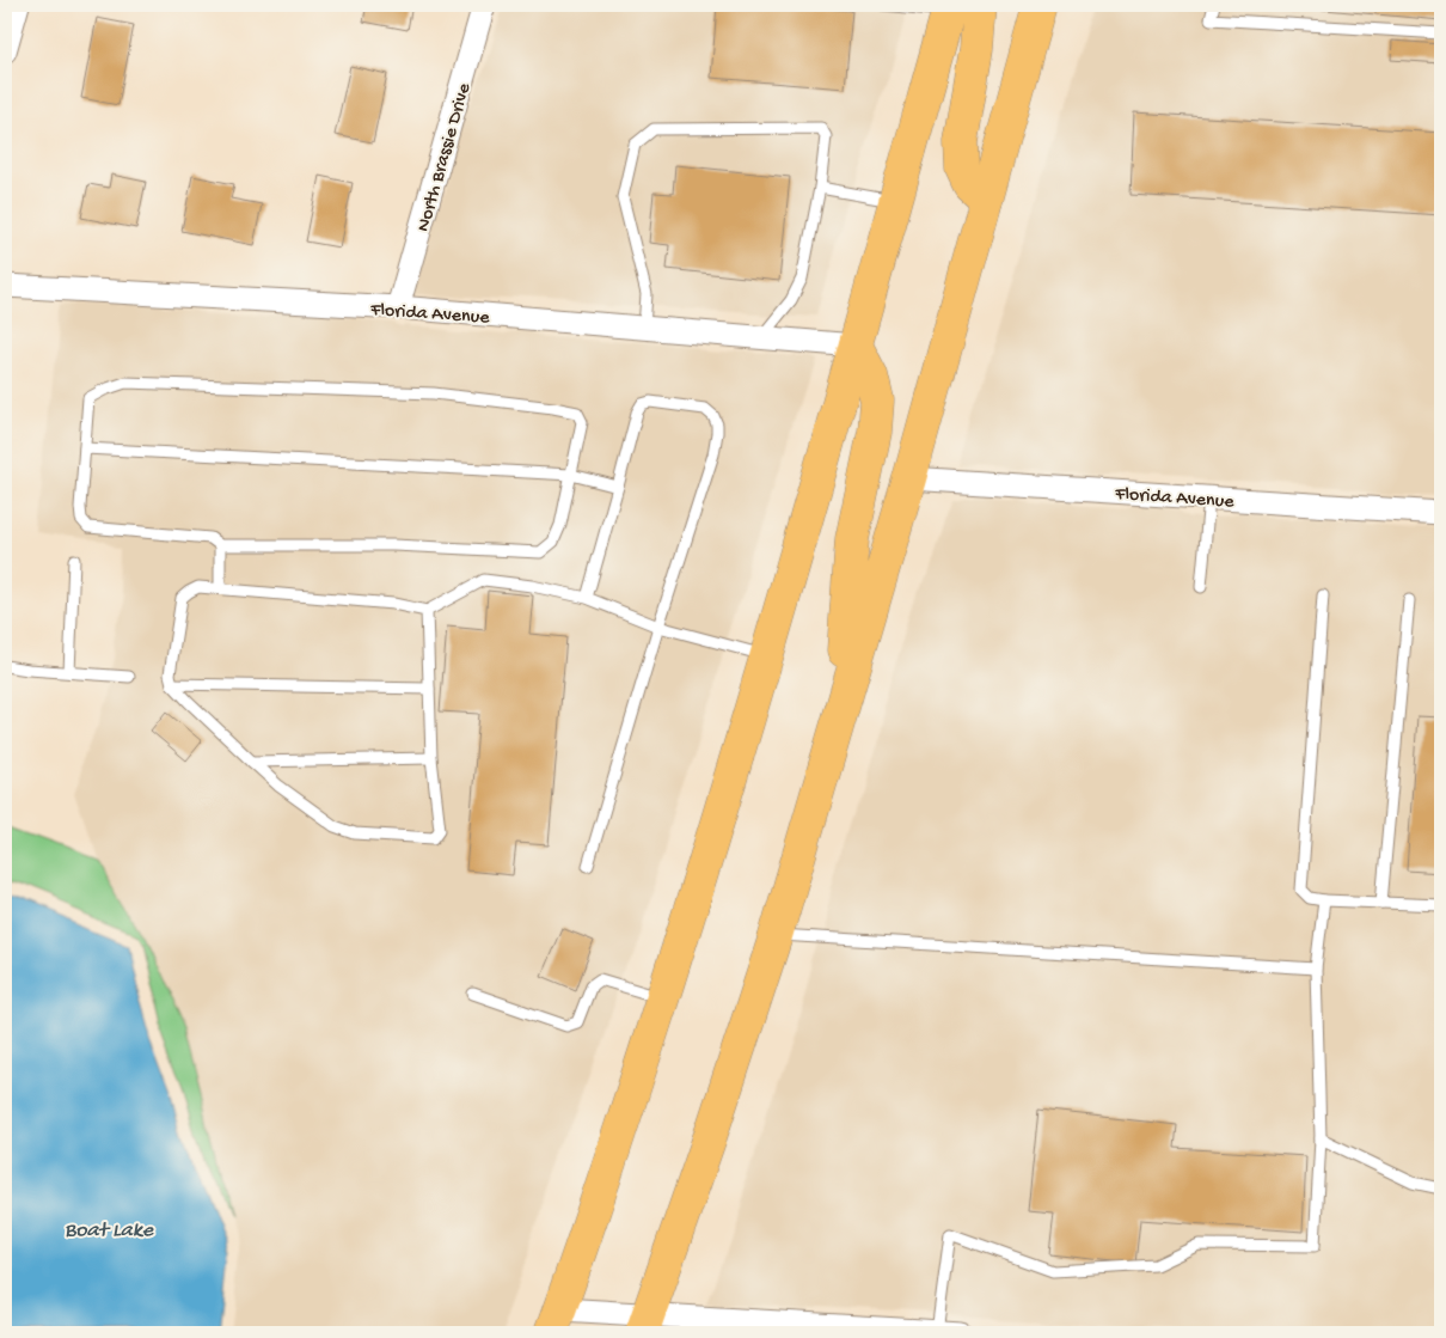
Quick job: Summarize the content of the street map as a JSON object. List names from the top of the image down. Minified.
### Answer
{"streets":{"street":["North Brassie Drive","Florida Avenue"]},"crossings":[["North Brassie Drive","Florida Avenue"]],"water":["Boat Lake"]}
